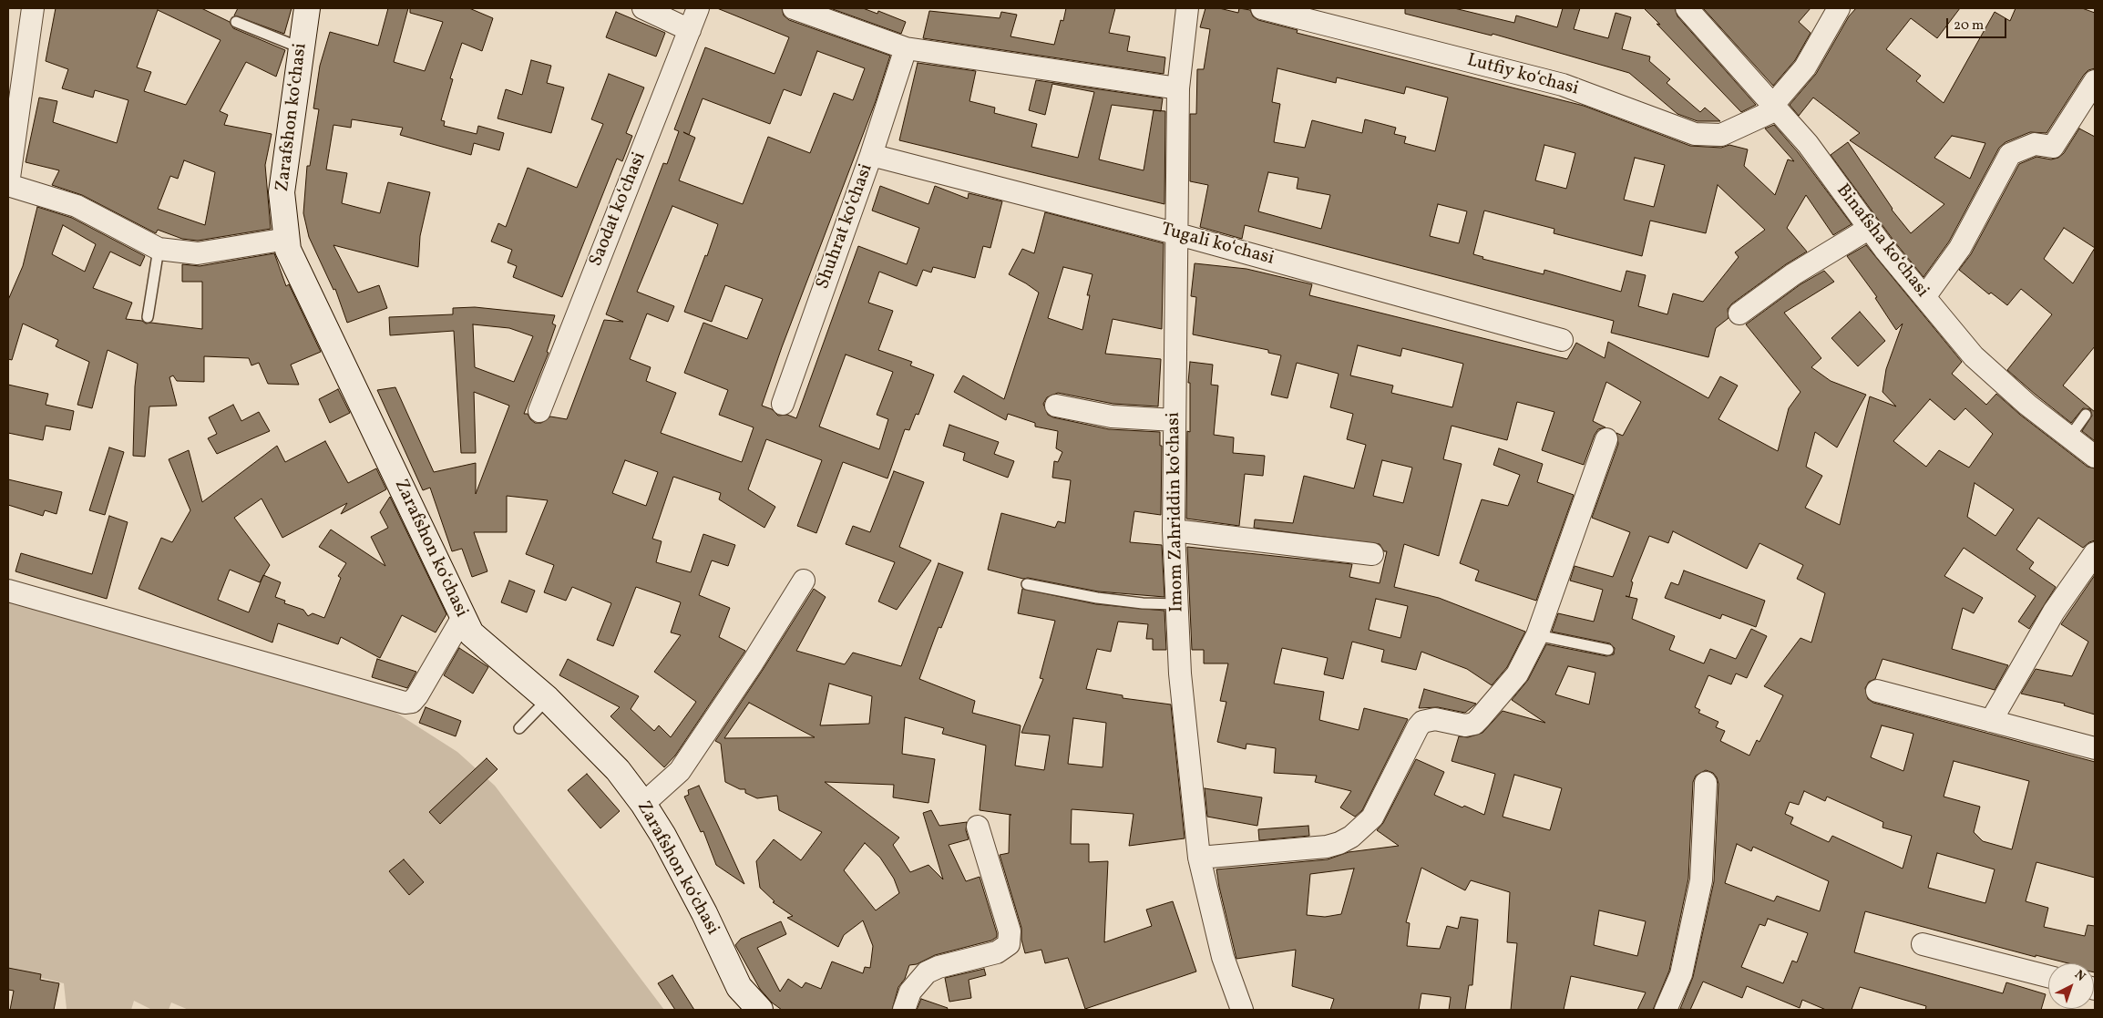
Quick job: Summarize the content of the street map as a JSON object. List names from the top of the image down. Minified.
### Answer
{"streets":{"main road":["Zarafshon koʻchasi"],"street":["Lutfiy koʻchasi","Saodat koʻchasi","Shuhrat koʻchasi","Binafsha koʻchasi","Tugali koʻchasi","Imom Zahriddin koʻchasi"]},"crossings":[["Lutfiy koʻchasi","Binafsha koʻchasi"],["Shuhrat koʻchasi","Tugali koʻchasi"],["Tugali koʻchasi","Imom Zahriddin koʻchasi"]],"scale_bar":"20 m","north":"top right"}
